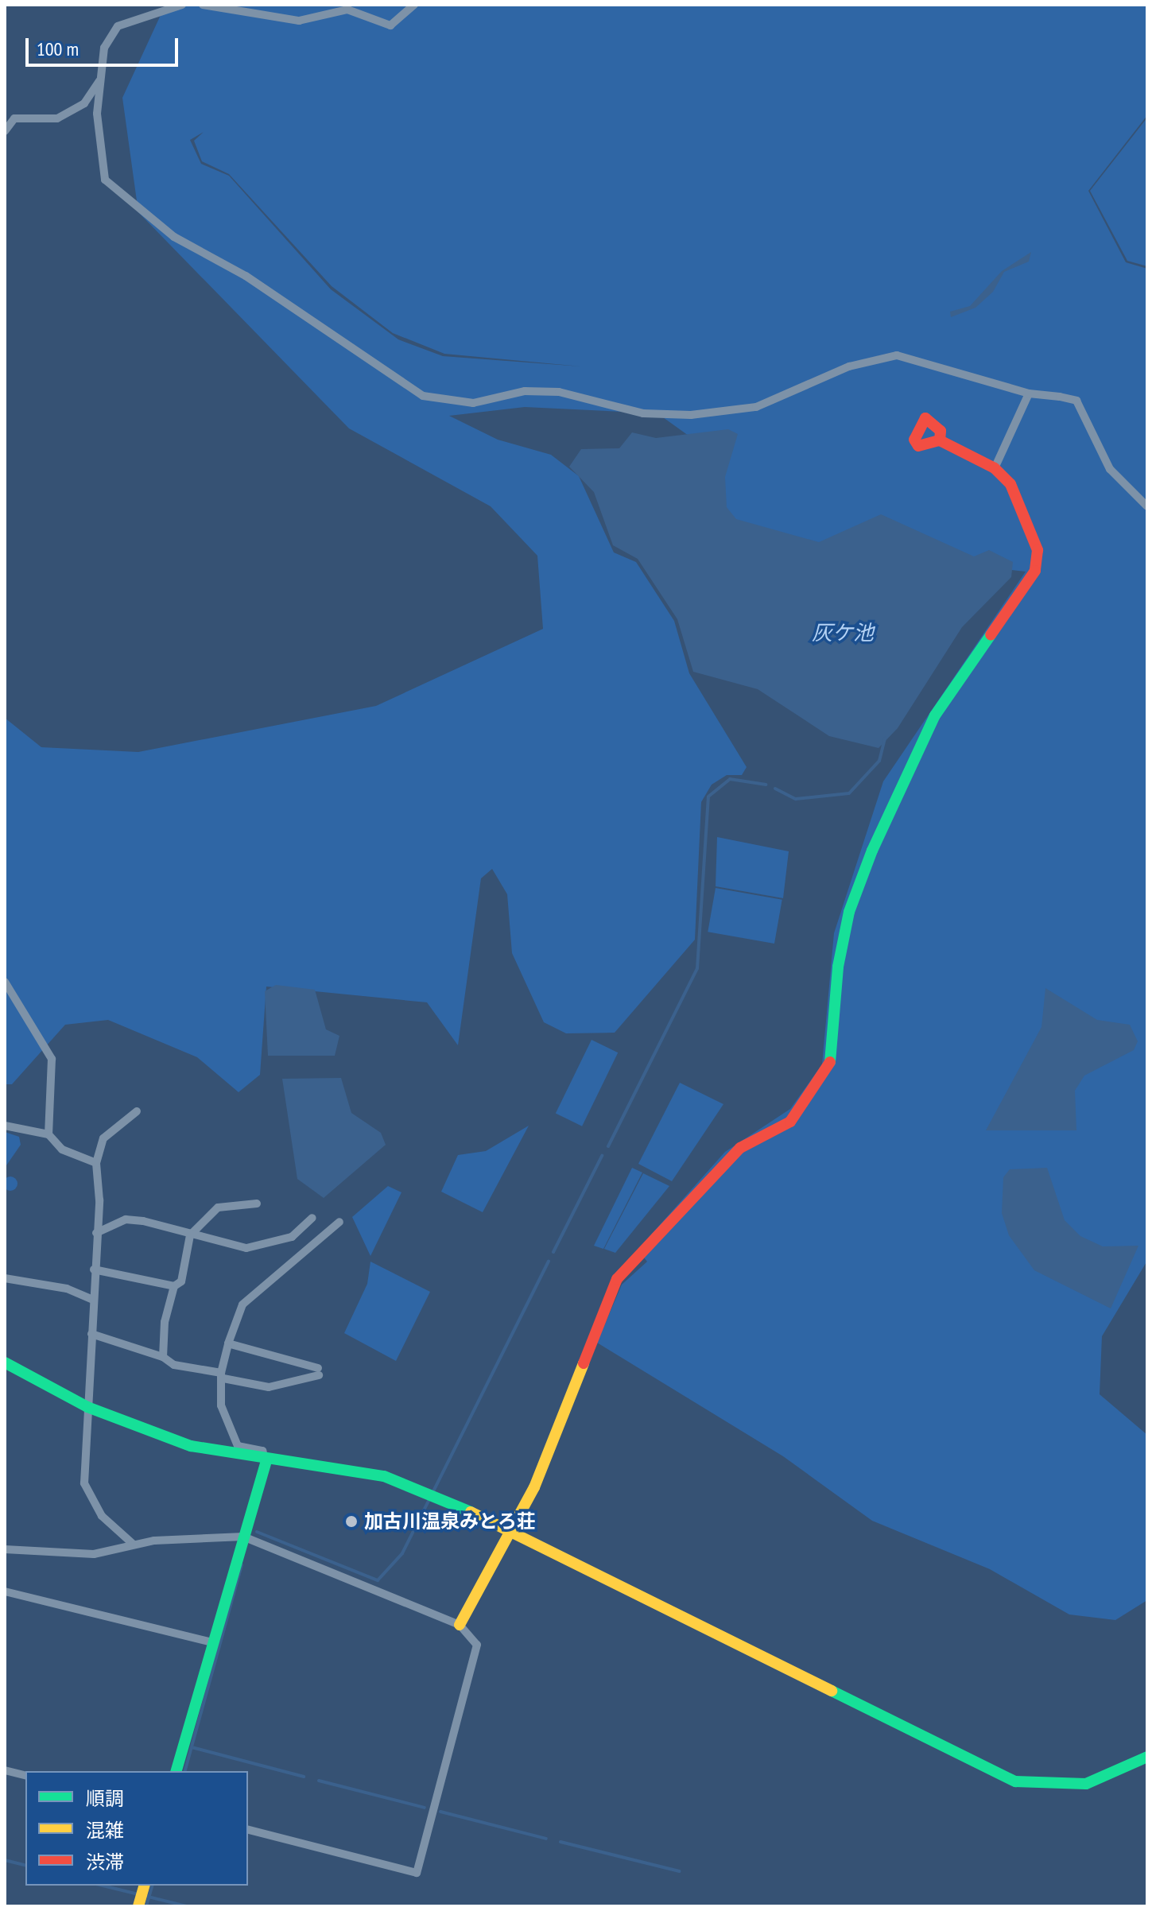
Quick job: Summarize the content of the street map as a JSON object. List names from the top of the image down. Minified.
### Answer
{"water":["灰ケ池"],"places":["加古川温泉みとろ荘"],"legend":["順調","混雑","渋滞"],"scale_bar":"100 m"}
